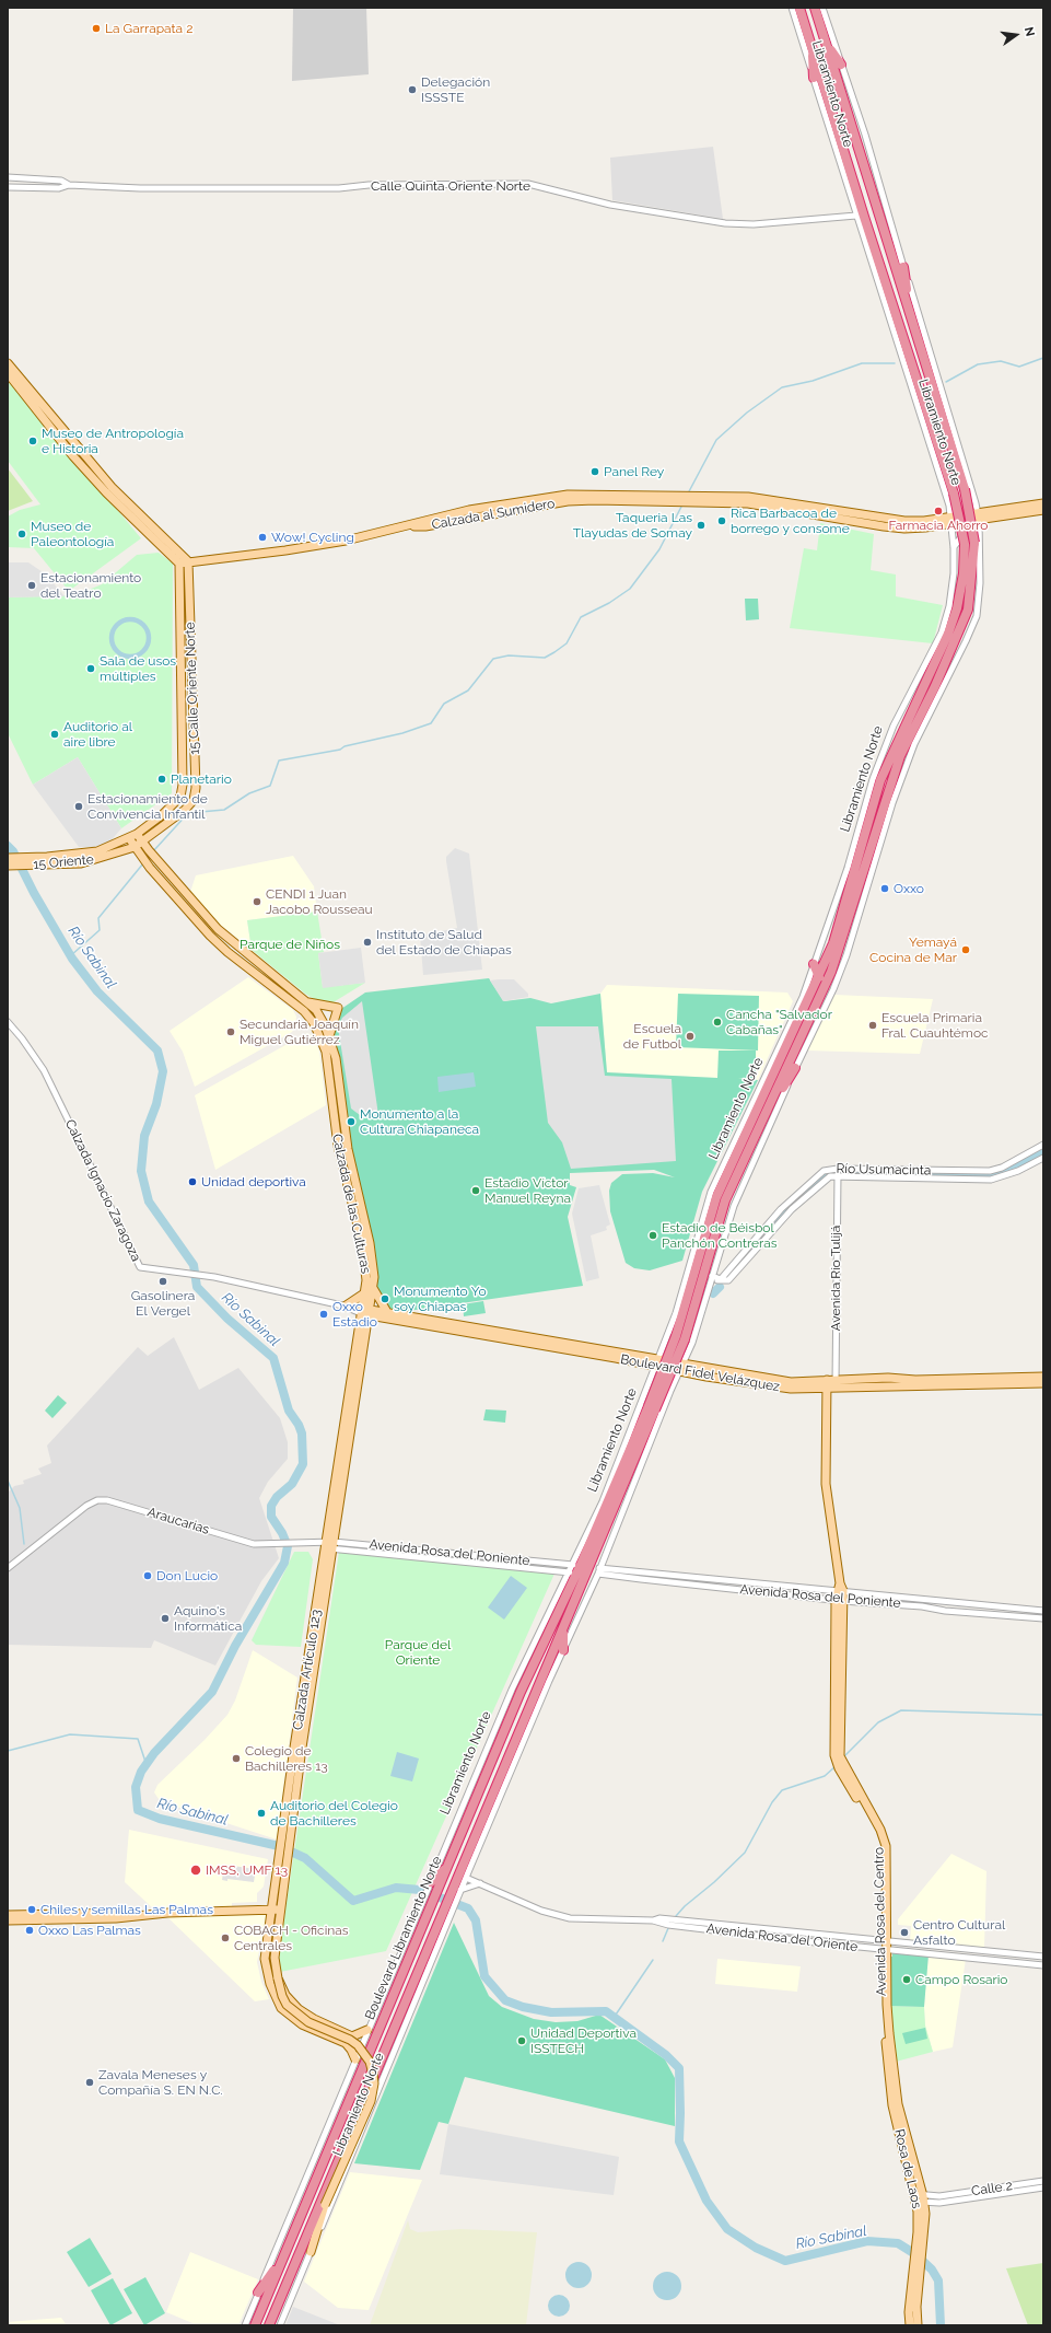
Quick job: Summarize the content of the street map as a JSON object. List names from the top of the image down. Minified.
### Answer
{"streets":{"highway":["Libramiento Norte","Boulevard Libramiento Norte"],"main road":["Calzada al Sumidero","15 Calle Oriente Norte","15 Oriente","Calzada de las Culturas","Boulevard Fidel Velázquez","Calzada Artículo 123","Avenida Rosa del Centro","Rosa de Laos"],"street":["Calle Quinta Oriente Norte","Río Usumacinta","Calzada Ignacio Zaragoza","Avenida Río Tulijá","Araucarias","Avenida Rosa del Poniente","Avenida Rosa del Oriente","Calle 2"]},"crossings":[["Libramiento Norte","Calle Quinta Oriente Norte"],["Libramiento Norte","Calzada al Sumidero"],["Libramiento Norte","Boulevard Fidel Velázquez"],["Libramiento Norte","Avenida Rosa del Poniente"],["Libramiento Norte","Calzada Artículo 123"],["Libramiento Norte","Boulevard Libramiento Norte"],["Calzada al Sumidero","15 Calle Oriente Norte"],["15 Calle Oriente Norte","15 Oriente"],["15 Calle Oriente Norte","Calzada de las Culturas"],["15 Oriente","Calzada de las Culturas"],["Río Usumacinta","Avenida Río Tulijá"],["Calzada Ignacio Zaragoza","Calzada de las Culturas"],["Calzada Ignacio Zaragoza","Boulevard Fidel Velázquez"],["Calzada Ignacio Zaragoza","Calzada Artículo 123"],["Calzada de las Culturas","Boulevard Fidel Velázquez"],["Calzada de las Culturas","Calzada Artículo 123"],["Avenida Río Tulijá","Boulevard Fidel Velázquez"],["Boulevard Fidel Velázquez","Calzada Artículo 123"],["Boulevard Fidel Velázquez","Avenida Rosa del Centro"],["Araucarias","Avenida Rosa del Poniente"],["Araucarias","Calzada Artículo 123"],["Avenida Rosa del Poniente","Calzada Artículo 123"],["Avenida Rosa del Poniente","Avenida Rosa del Centro"],["Avenida Rosa del Poniente","Boulevard Libramiento Norte"],["Avenida Rosa del Centro","Avenida Rosa del Oriente"],["Avenida Rosa del Centro","Rosa de Laos"]],"water":["Río Sabinal"],"parks":["Parque de Niños","Parque del Oriente"],"places":["La Garrapata 2","Delegación ISSSTE","Museo de Antropología e Historia","Panel Rey","Farmacia Ahorro","Rica Barbacoa de borrego y consome","Taqueria Las Tlayudas de Somay","Museo de Paleontología","Wow! Cycling","Estacionamiento del Teatro","Sala de usos múltiples","Auditorio al aire libre","Planetario","Estacionamiento de Convivencia Infantil","Oxxo","CENDI 1 Juan Jacobo Rousseau","Instituto de Salud del Estado de Chiapas","Yemayá Cocina de Mar","Cancha \"Salvador Cabañas\"","Escuela Primaria Fral. Cuauhtémoc","Secundaria Joaquín Miguel Gutiérrez","Escuela de Futbol","Monumento a la Cultura Chiapaneca","Unidad deportiva","Estadio Víctor Manuel Reyna","Estadio de Béisbol Panchón Contreras","Gasolinera El Vergel","Monumento Yo soy Chiapas","Oxxo Estadio","Don Lucio","Aquino's Informática","Colegio de Bachilleres 13","Auditorio del Colegio de Bachilleres","IMSS, UMF 13","Chiles y semillas Las Palmas","Oxxo Las Palmas","Centro Cultural Asfalto","COBACH - Oficinas Centrales","Campo Rosario","Unidad Deportiva ISSTECH","Zavala Meneses y Compañía S. EN N.C."],"north":"right"}
